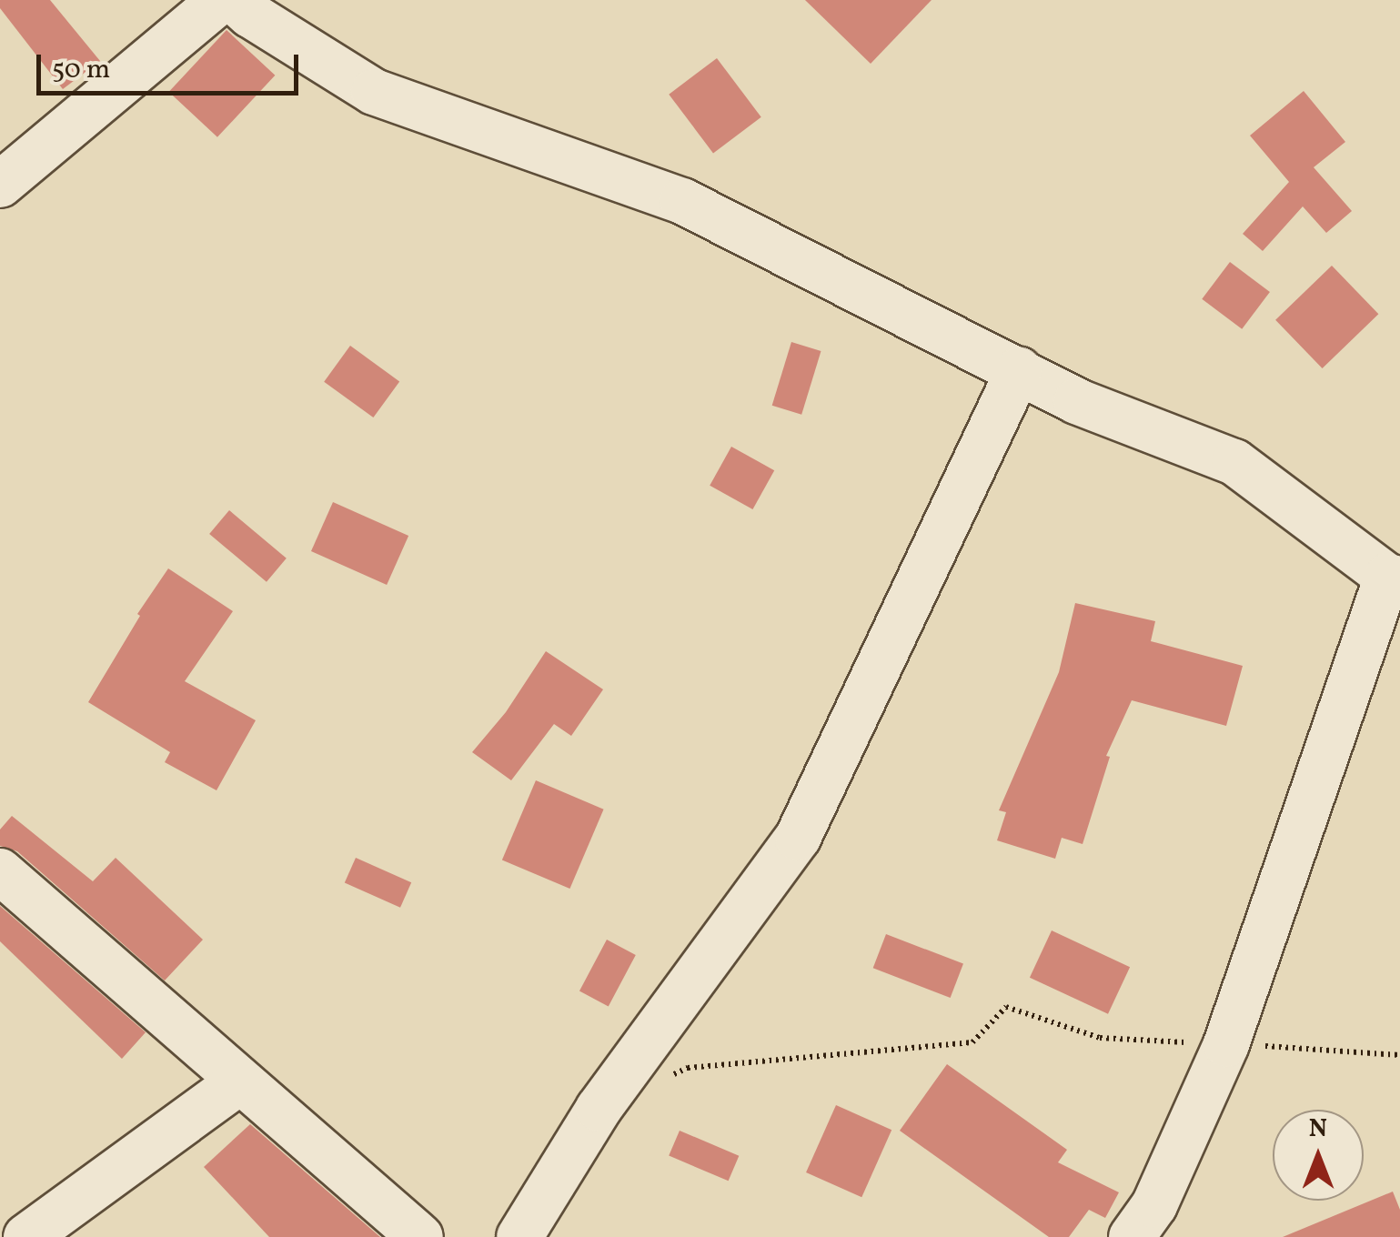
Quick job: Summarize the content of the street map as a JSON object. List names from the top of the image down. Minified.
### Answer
{"scale_bar":"50 m","north":"top"}
